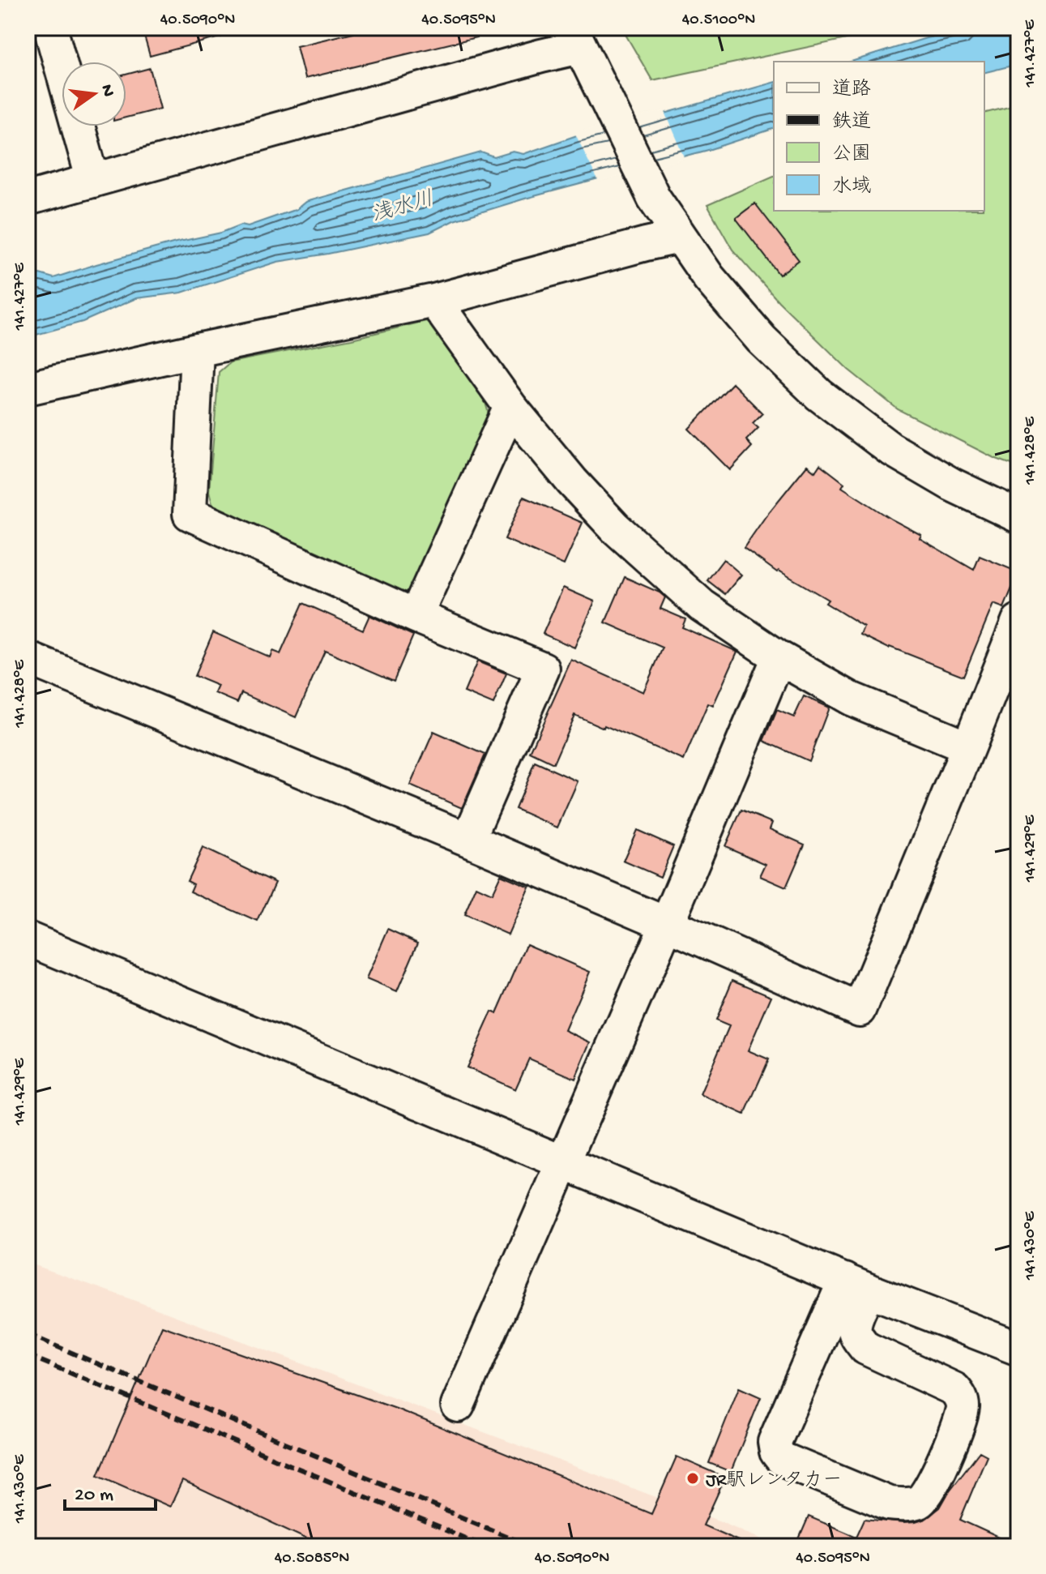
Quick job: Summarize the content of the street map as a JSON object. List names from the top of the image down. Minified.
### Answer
{"water":["浅水川"],"places":["JR駅レンタカー"],"legend":["道路","鉄道","公園","水域"],"scale_bar":"20 m","north":"right","coordinates":["40.5090°N","40.5095°N","40.5100°N","141.427°E","141.428°E","141.429°E","141.430°E","40.5085°N"]}
